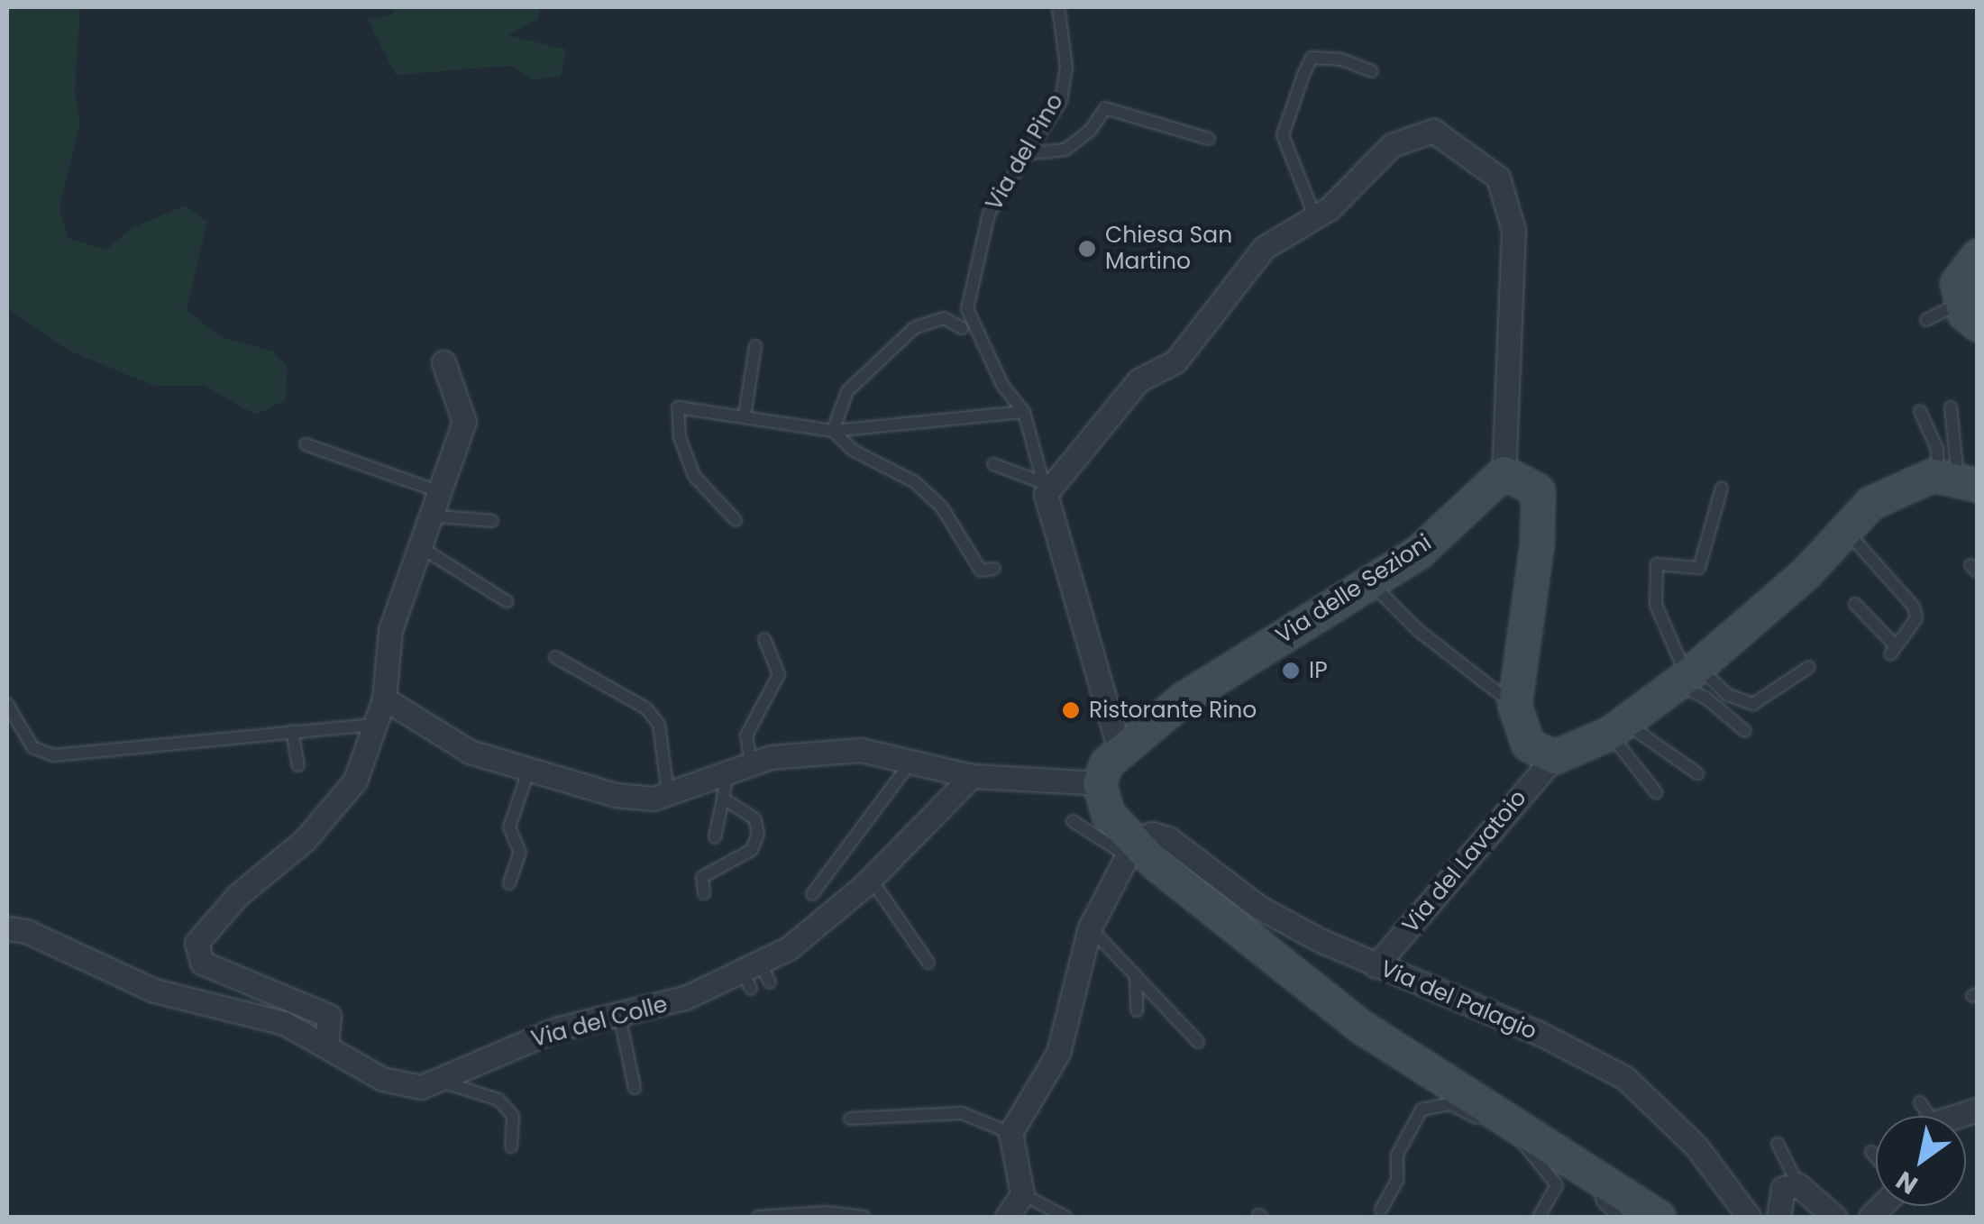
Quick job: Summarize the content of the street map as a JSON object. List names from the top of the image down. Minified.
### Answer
{"streets":{"street":["Via delle Sezioni","Via del Lavatoio","Via del Palagio","Via del Colle"],"lane":["Via del Pino"]},"crossings":[["Via del Lavatoio","Via del Palagio"]],"places":["Chiesa San Martino","IP","Ristorante Rino"],"north":"bottom left"}
